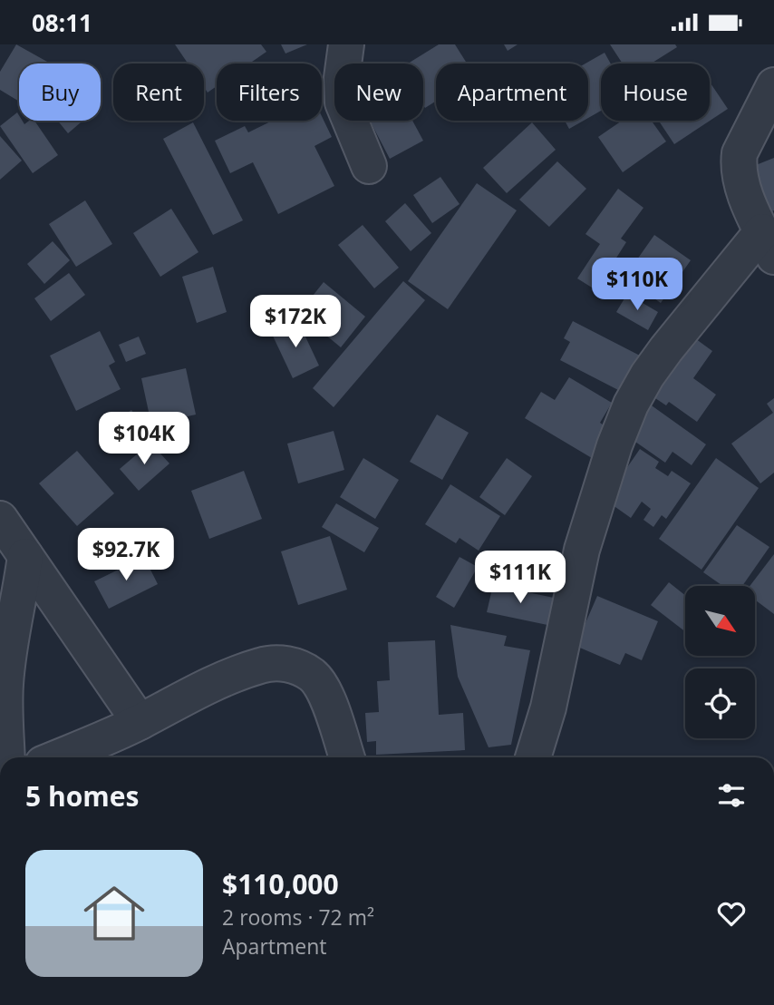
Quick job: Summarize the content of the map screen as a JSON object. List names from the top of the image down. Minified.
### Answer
{"north":"bottom right","page":{"status":"08:11","chip":["Buy","Rent","Filters","New","Apartment","House"],"price":["$110K","$172K","$104K","$92.7K","$111K"],"heading":"5 homes","list":[{"name":"$110,000","note":"2 rooms · 72 m² · Apartment"}]}}
